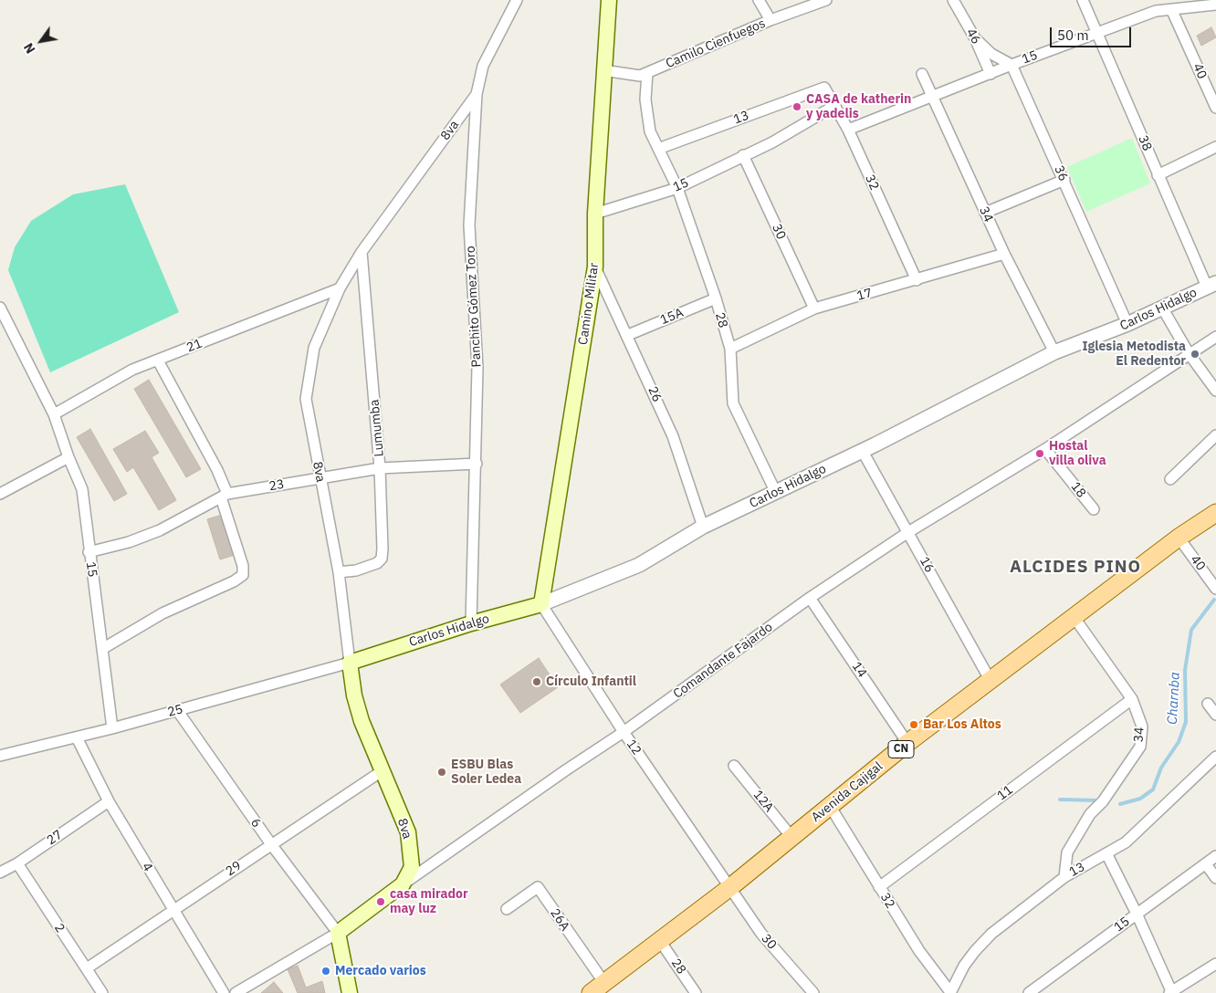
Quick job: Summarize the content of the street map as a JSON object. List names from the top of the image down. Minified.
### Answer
{"streets":{"main road":["8va","Camino Militar","Carlos Hidalgo","Comandante Fajardo","CN","Avenida Cajigal"],"street":["46","Camilo Cienfuegos","15","40","13","38","36","32","34","30","17","Panchito Gómez Toro","15A","28","21","26","Lumumba","23","18","16","14","25","12","11","12A","6","27","4","29","26A","2"]},"crossings":[["46","15"],["Camilo Cienfuegos","Camino Militar"],["Camilo Cienfuegos","28"],["15","40"],["15","38"],["15","36"],["15","32"],["15","34"],["15","30"],["15","Camino Militar"],["15","28"],["15","21"],["15","23"],["15","25"],["40","Avenida Cajigal"],["13","32"],["13","34"],["13","28"],["8va","Panchito Gómez Toro"],["8va","Carlos Hidalgo"],["8va","21"],["8va","Lumumba"],["8va","23"],["8va","Comandante Fajardo"],["8va","25"],["8va","29"],["38","Carlos Hidalgo"],["36","Carlos Hidalgo"],["32","17"],["32","Avenida Cajigal"],["32","11"],["34","17"],["34","Carlos Hidalgo"],["34","Avenida Cajigal"],["34","11"],["30","17"],["30","12"],["30","Avenida Cajigal"],["17","28"],["Camino Militar","Carlos Hidalgo"],["Camino Militar","26"],["Camino Militar","12"],["Panchito Gómez Toro","Carlos Hidalgo"],["Panchito Gómez Toro","23"],["Carlos Hidalgo","28"],["Carlos Hidalgo","26"],["Carlos Hidalgo","16"],["Carlos Hidalgo","25"],["Carlos Hidalgo","12"],["15A","28"],["15A","26"],["28","Avenida Cajigal"],["Lumumba","23"],["18","Comandante Fajardo"],["16","Comandante Fajardo"],["16","Avenida Cajigal"],["Comandante Fajardo","14"],["Comandante Fajardo","12"],["Comandante Fajardo","6"],["14","Avenida Cajigal"],["25","6"],["25","4"],["12","Avenida Cajigal"],["Avenida Cajigal","12A"],["Avenida Cajigal","26A"],["6","29"],["27","4"],["27","2"],["4","29"],["29","2"]],"districts":["ALCIDES PINO"],"water":["Charnba"],"places":["CASA de katherin y yadelis","Iglesia Metodista El Redentor","Hostal villa oliva","Círculo Infantil","Bar Los Altos","ESBU Blas Soler Ledea","casa mirador may luz","Mercado varios"],"scale_bar":"50 m","north":"bottom left"}
